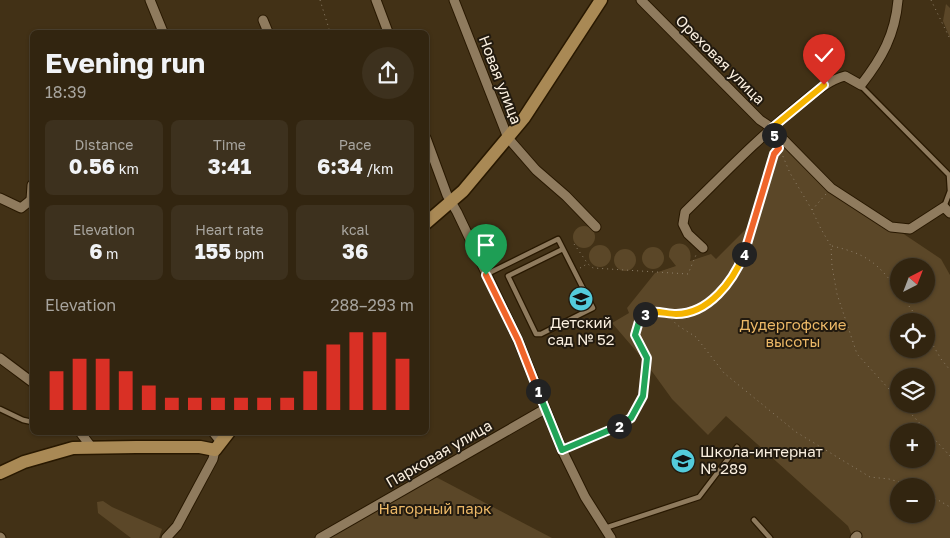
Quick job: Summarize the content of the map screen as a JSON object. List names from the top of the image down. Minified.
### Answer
{"streets":{"street":["Ореховая улица","Новая улица","Парковая улица"]},"parks":["Дудергофские высоты","Нагорный парк"],"places":{"school or university":["Детский сад № 52","Школа-интернат № 289"]},"north":"top right","page":{"heading":["Evening run","18:39"],"stats":[["Distance","0.56 km"],["Time","3:41"],["Pace","6:34 /km"],["Elevation","6 m"],["Heart rate","155 bpm"],["kcal","36"]],"pins":["5","4","3","1","2"],"map_buttons":["+","−"],"chart":["Elevation","288–293 m"]}}
